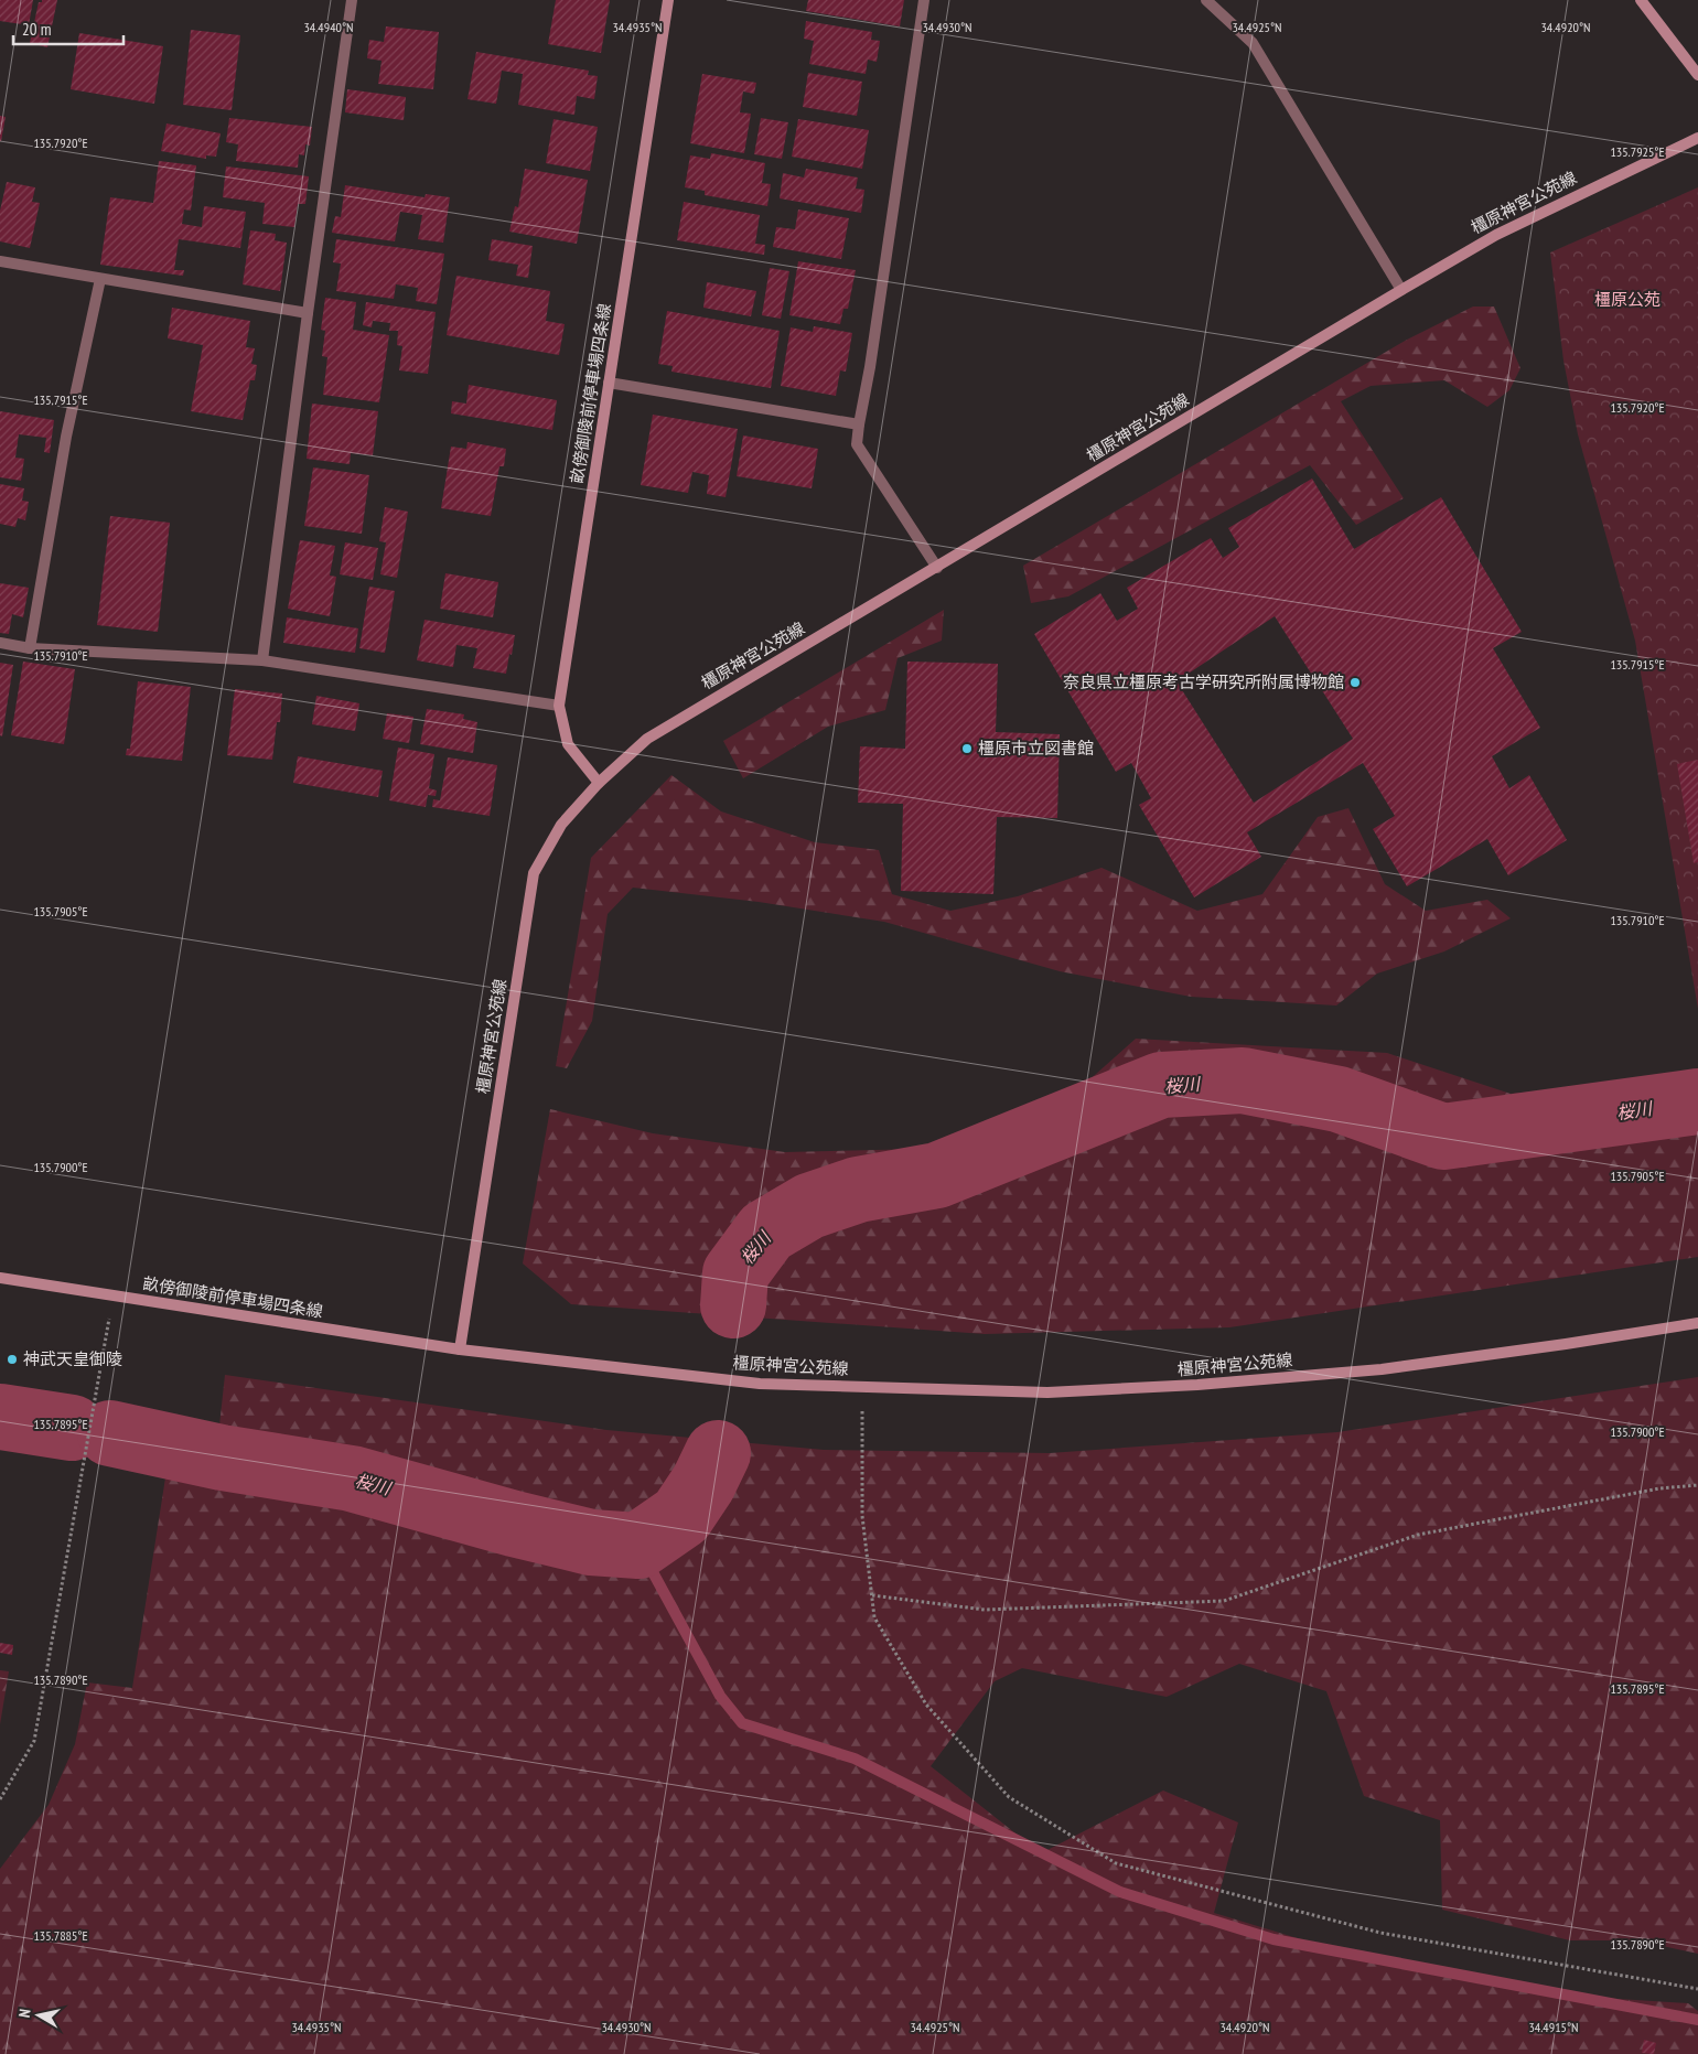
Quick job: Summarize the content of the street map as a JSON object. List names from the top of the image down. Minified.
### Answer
{"streets":{"main road":["橿原神宮公苑線","畝傍御陵前停車場四条線"]},"crossings":[["橿原神宮公苑線","畝傍御陵前停車場四条線"]],"water":["桜川"],"parks":["橿原公苑"],"places":["奈良県立橿原考古学研究所附属博物館","橿原市立図書館","神武天皇御陵"],"scale_bar":"20 m","north":"left","coordinates":["34.4940°N","34.4935°N","34.4930°N","34.4925°N","34.4920°N","135.7920°E","135.7925°E","135.7915°E","135.7910°E","135.7905°E","135.7900°E","135.7895°E","135.7890°E","135.7885°E","34.4915°N"]}
